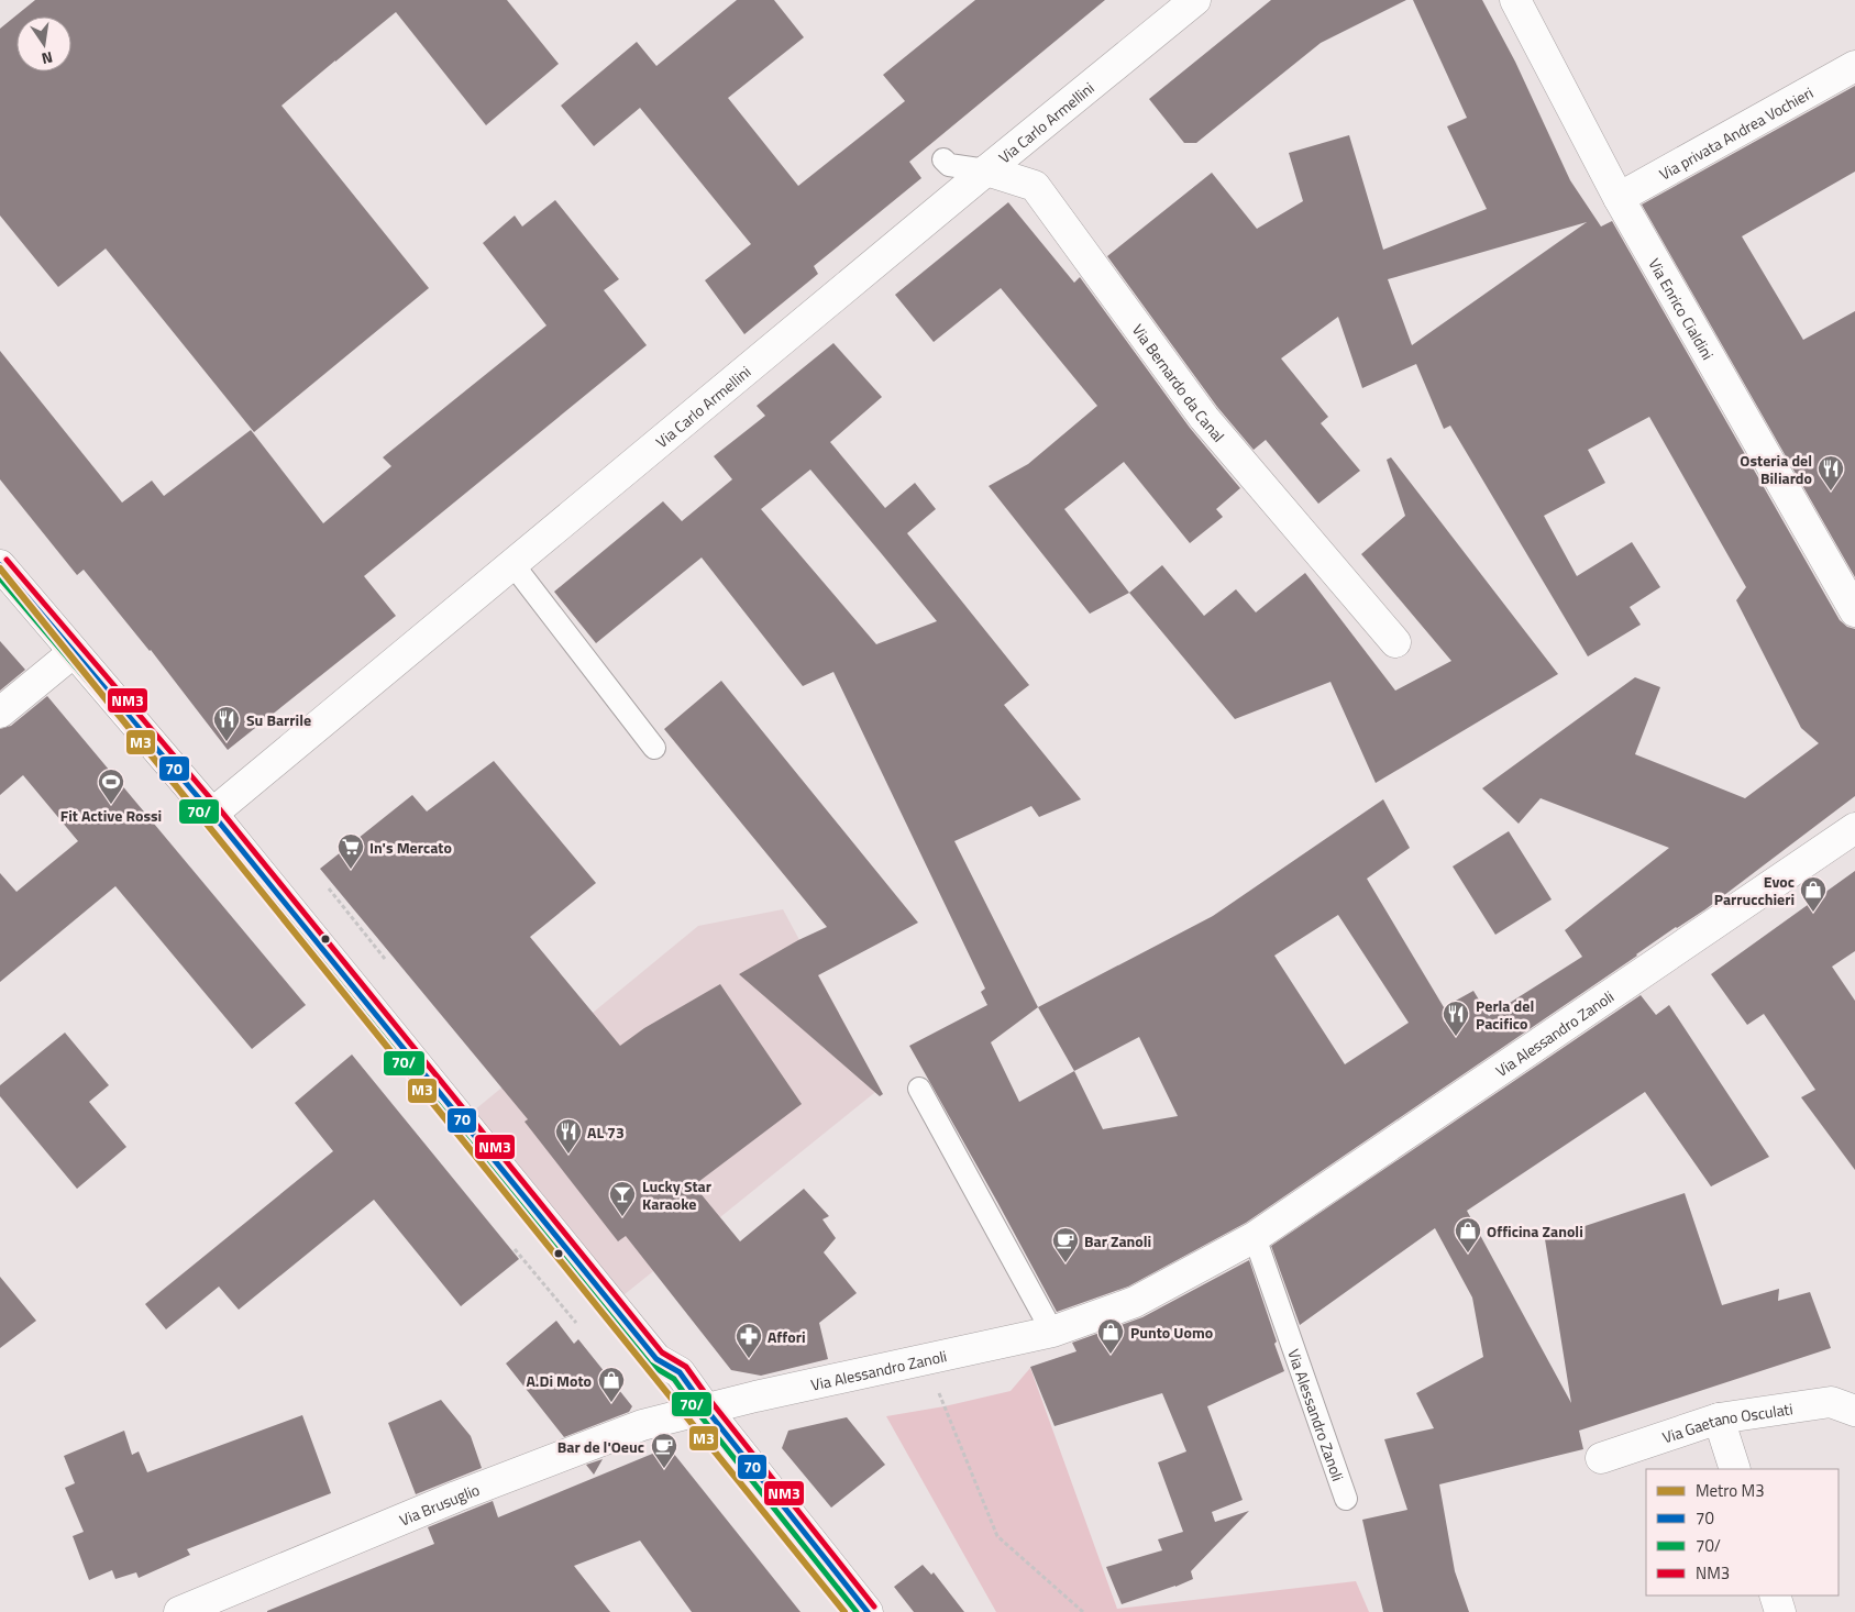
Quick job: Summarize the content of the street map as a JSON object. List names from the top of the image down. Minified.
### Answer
{"streets":{"street":["Via Carlo Armellini","Via privata Andrea Vochieri","Via Enrico Cialdini","Via Bernardo da Canal","Via Alessandro Zanoli","Via Gaetano Osculati","Via Brusuglio"]},"crossings":[["Via Carlo Armellini","Via Bernardo da Canal"],["Via privata Andrea Vochieri","Via Enrico Cialdini"],["Via Alessandro Zanoli","Via Brusuglio"]],"places":{"restaurant":["Osteria del Biliardo","Su Barrile","Perla del Pacifico","AL 73"],"sports":["Fit Active Rossi"],"supermarket":["In's Mercato"],"shop":["Evoc Parrucchieri","Officina Zanoli","Punto Uomo","A.Di Moto"],"bar":["Lucky Star Karaoke"],"cafe":["Bar Zanoli","Bar de l'Oeuc"],"pharmacy":["Affori"]},"lines":["transit line NM3","transit line 70","metro line M3","transit line 70/"],"legend":["Metro M3","70","70/","NM3"],"north":"bottom"}
